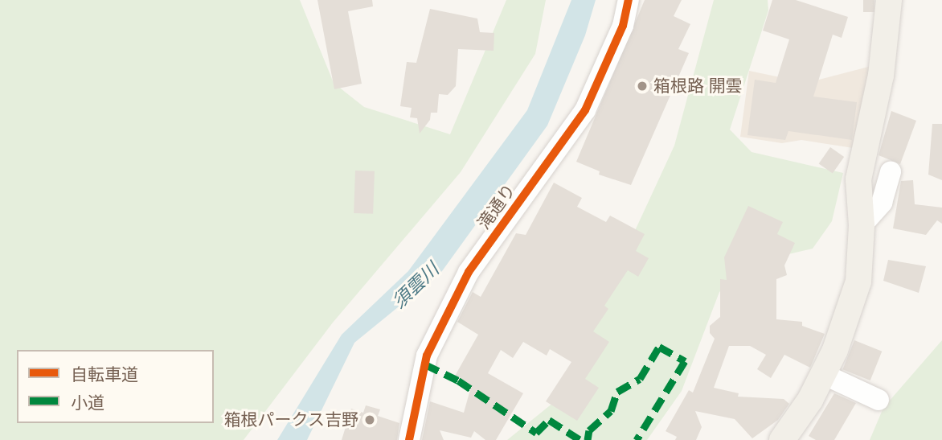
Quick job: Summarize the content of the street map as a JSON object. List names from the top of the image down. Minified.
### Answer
{"streets":{"street":["滝通り"]},"water":["須雲川"],"places":["箱根路 開雲","箱根パークス吉野"],"legend":["自転車道","小道"]}
